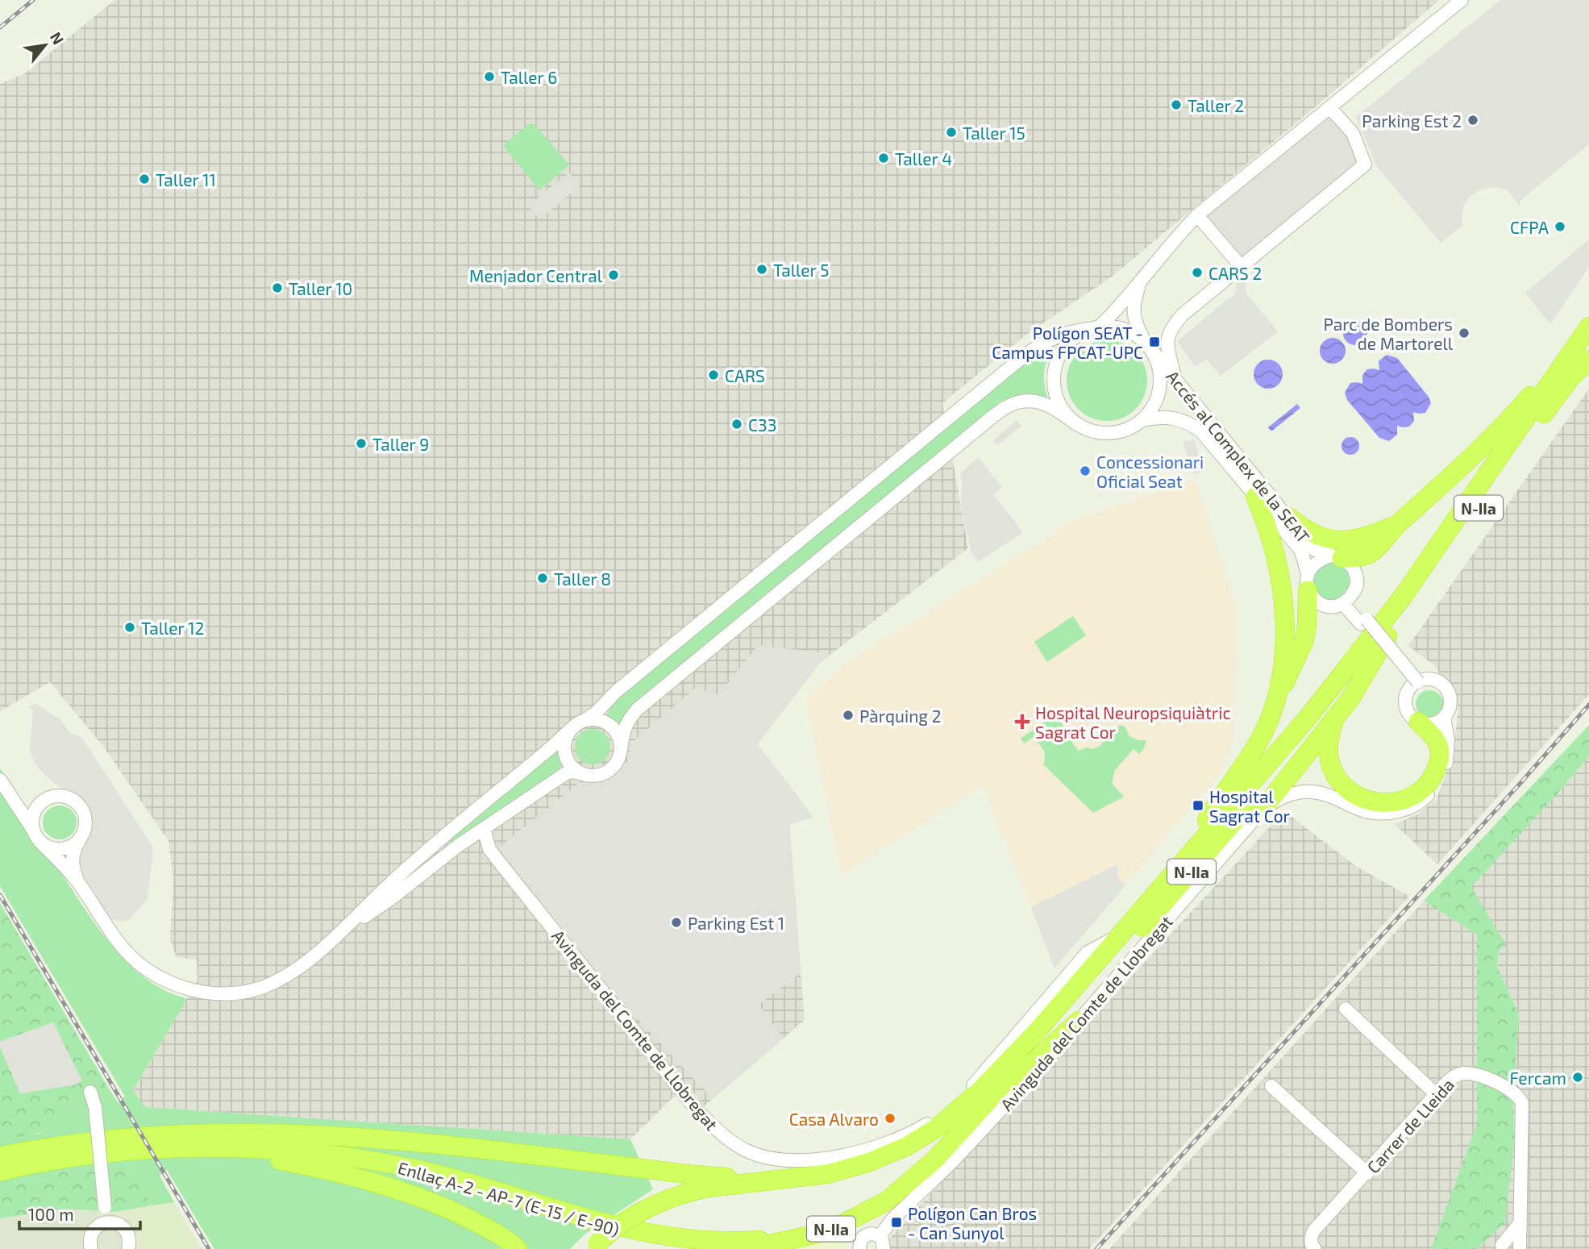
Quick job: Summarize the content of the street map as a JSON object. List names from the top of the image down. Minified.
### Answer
{"streets":{"highway":["N-IIa","Enllaç A-2 - AP-7 (E-15 / E-90)"],"street":["Accés al Complex de la SEAT","Avinguda del Comte de Llobregat","Carrer de Lleida"]},"crossings":[["N-IIa","Avinguda del Comte de Llobregat"],["N-IIa","Enllaç A-2 - AP-7 (E-15 / E-90)"]],"places":{"other":["Taller 6","Taller 2","Parking Est 2","Taller 15","Taller 4","Taller 11","CFPA","Taller 5","CARS 2","Menjador Central","Taller 10","Parc de Bombers de Martorell","CARS","C33","Taller 9","Concessionari Oficial Seat","Taller 8","Taller 12","Pàrquing 2","Parking Est 1","Fercam","Casa Alvaro"],"transit":["Polígon SEAT - Campus FPCAT-UPC","Hospital Sagrat Cor","Polígon Can Bros - Can Sunyol"],"health":["Hospital Neuropsiquiàtric Sagrat Cor"]},"scale_bar":"100 m","north":"top right"}
